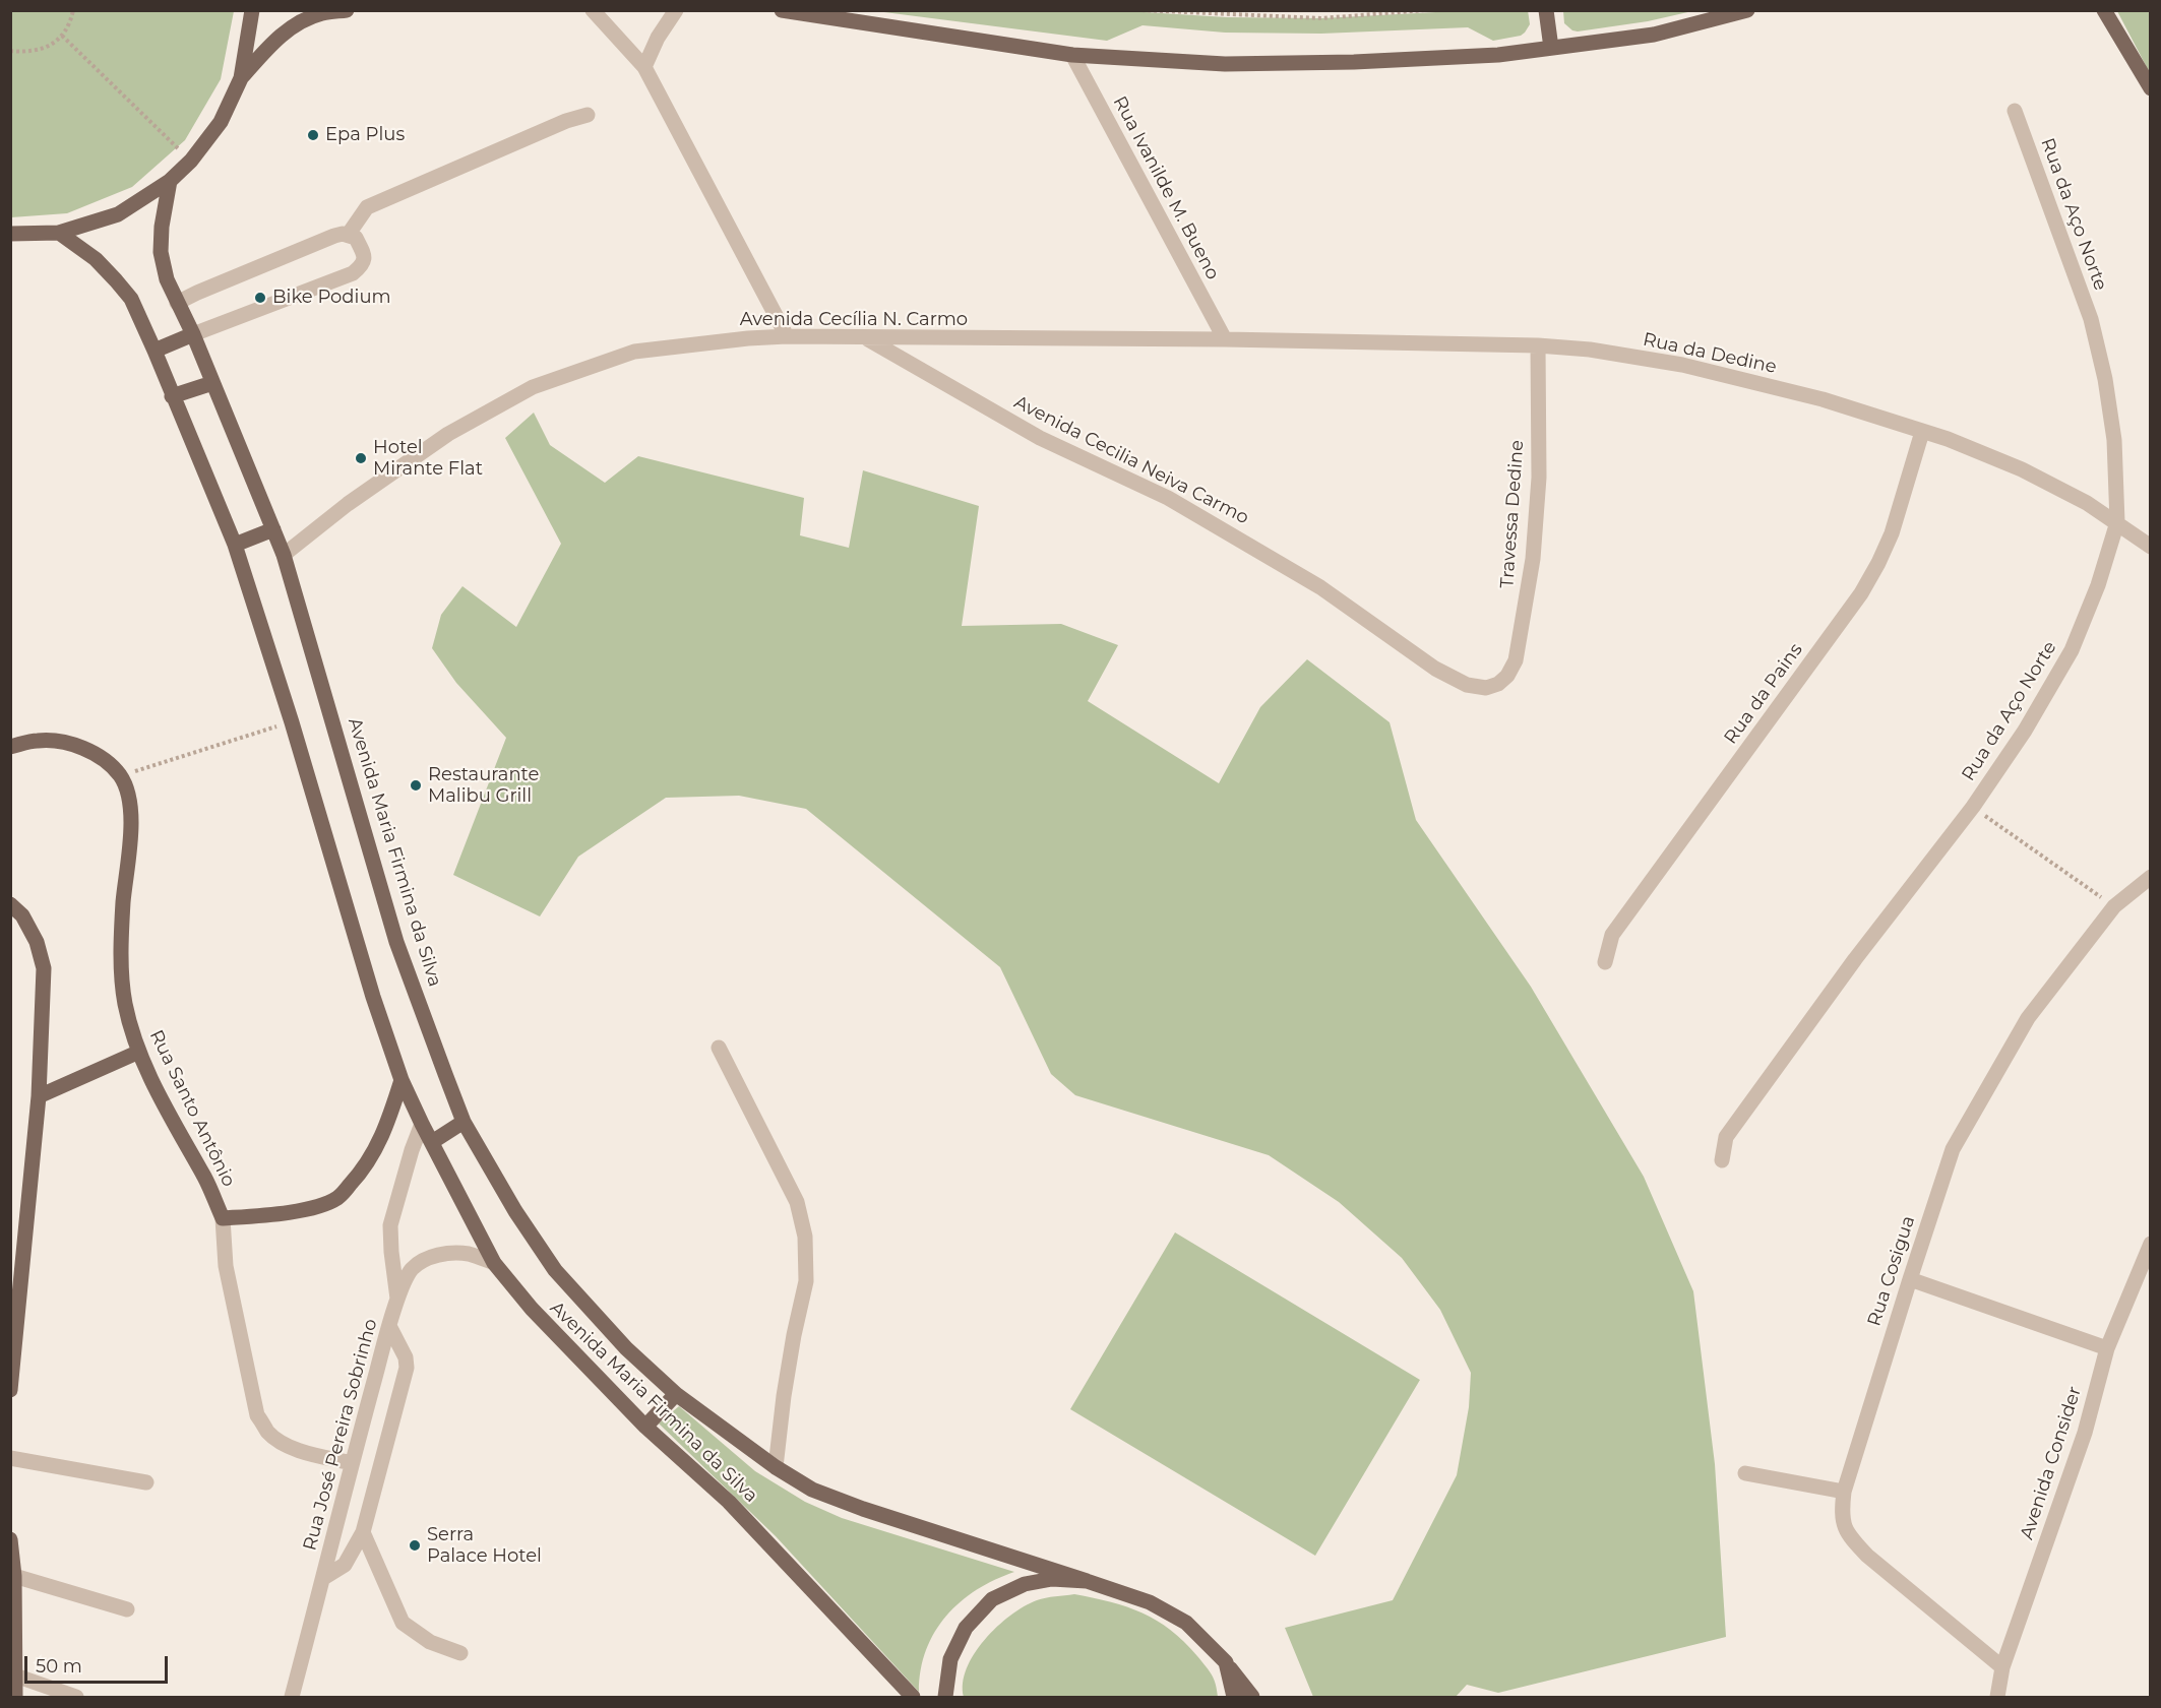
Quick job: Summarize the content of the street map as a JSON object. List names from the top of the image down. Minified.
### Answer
{"streets":{"main road":["Avenida Maria Firmina da Silva","Rua Santo Antônio"],"street":["Rua Ivanilde M. Bueno","Rua da Aço Norte","Avenida Cecília N. Carmo","Rua da Dedine","Avenida Cecilia Neiva Carmo","Travessa Dedine","Rua da Pains","Rua Cosigua","Rua José Pereira Sobrinho","Avenida Consider"]},"crossings":[["Rua Ivanilde M. Bueno","Avenida Cecília N. Carmo"],["Rua Ivanilde M. Bueno","Rua da Dedine"],["Rua da Aço Norte","Rua da Dedine"],["Avenida Cecília N. Carmo","Rua da Dedine"],["Avenida Cecília N. Carmo","Avenida Cecilia Neiva Carmo"],["Avenida Cecília N. Carmo","Avenida Maria Firmina da Silva"],["Rua da Dedine","Travessa Dedine"],["Rua da Dedine","Rua da Pains"],["Avenida Cecilia Neiva Carmo","Travessa Dedine"],["Avenida Maria Firmina da Silva","Rua José Pereira Sobrinho"],["Rua Cosigua","Avenida Consider"]],"places":["Epa Plus","Bike Podium","Hotel Mirante Flat","Restaurante Malibu Grill","Serra Palace Hotel"],"scale_bar":"50 m"}
